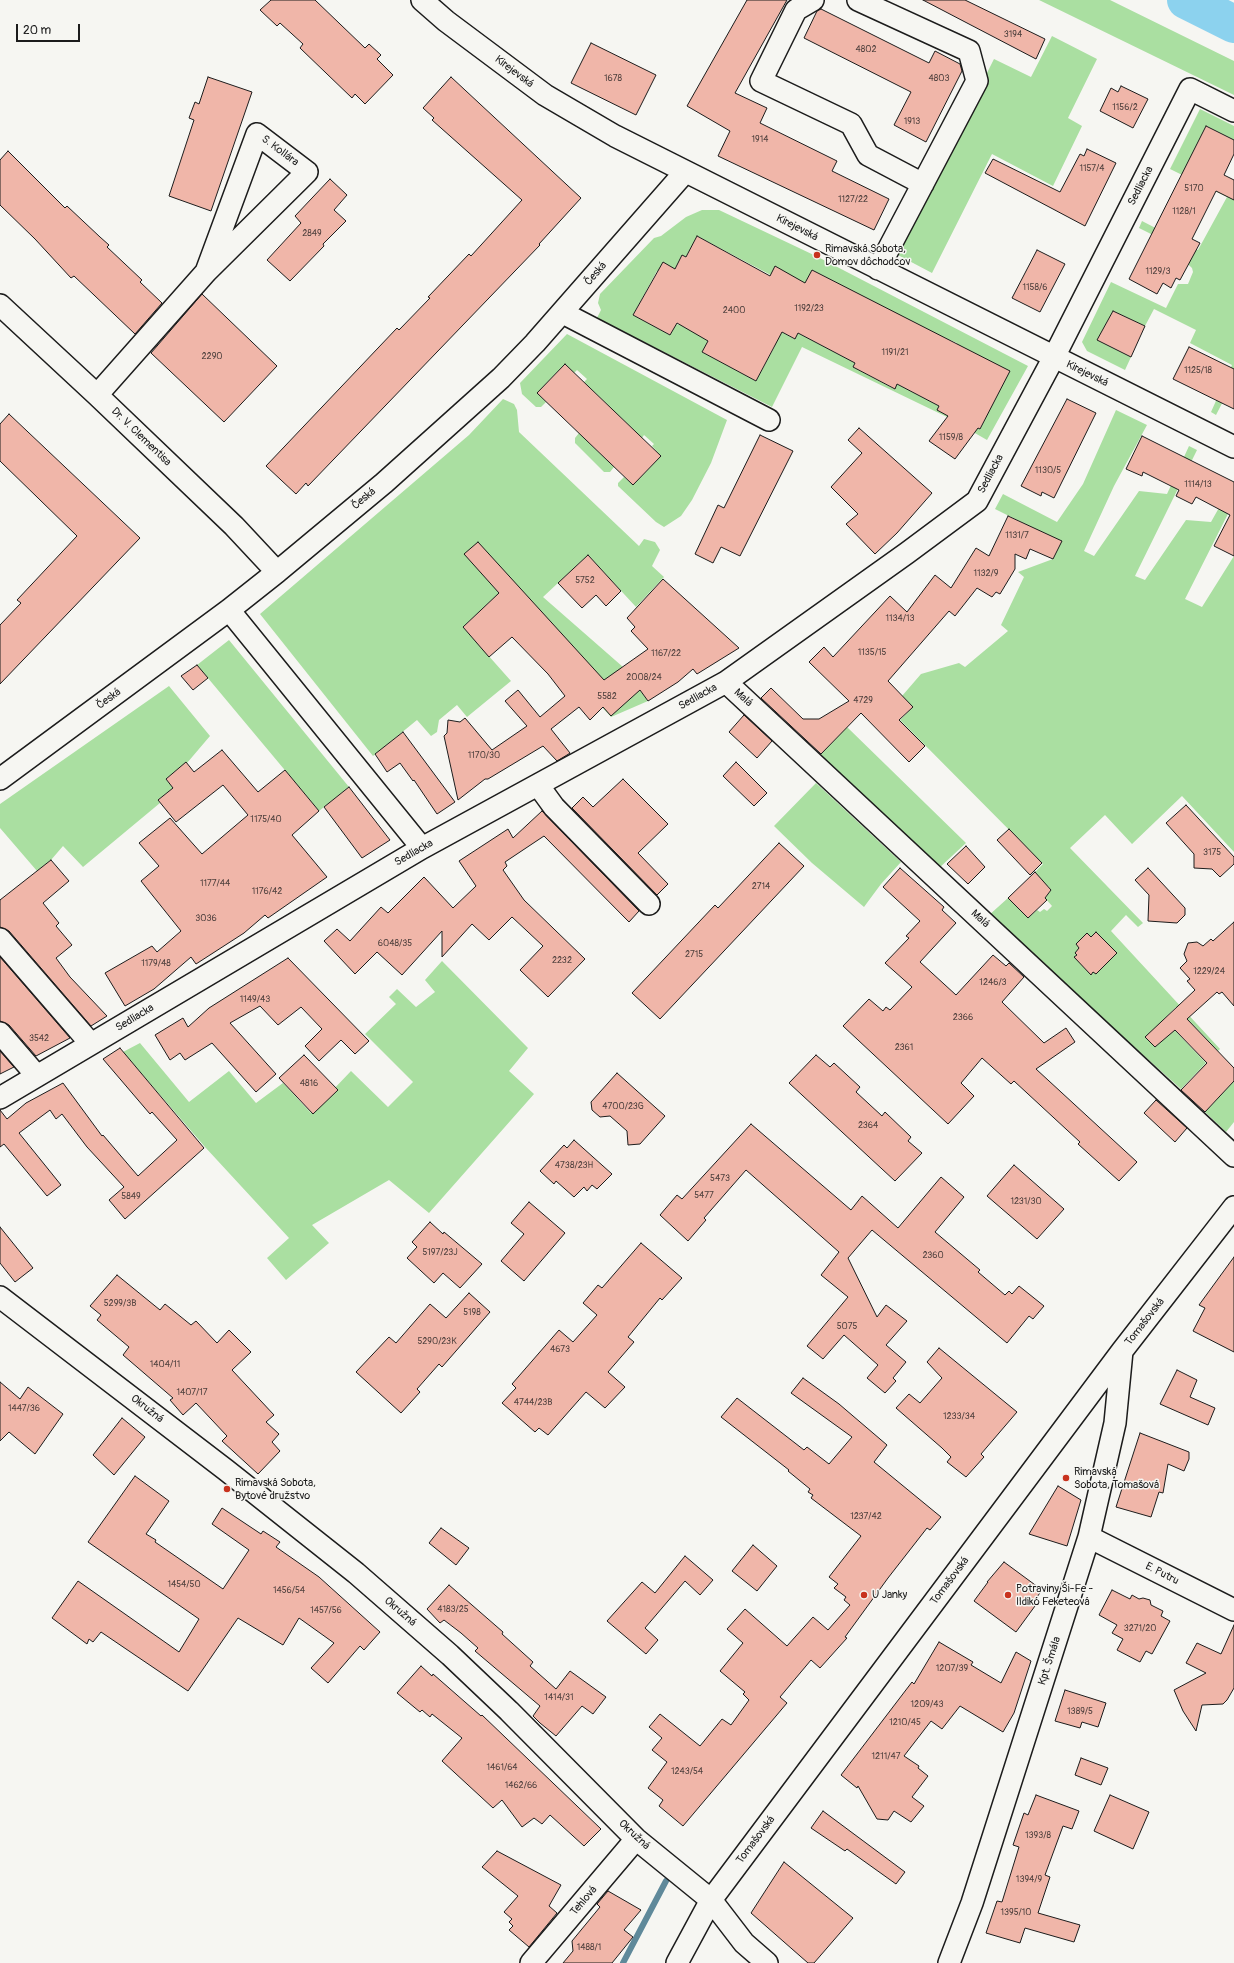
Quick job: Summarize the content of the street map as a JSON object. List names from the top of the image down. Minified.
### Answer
{"streets":{"street":["Kirejevská","S. Kollára","Sedliacka","Česká","Dr. V. Clementisa","Malá","Tomašovská","Okružná","E. Putru","Kpt. Šmála","Tehlová"]},"crossings":[["Kirejevská","Sedliacka"],["Kirejevská","Česká"],["S. Kollára","Dr. V. Clementisa"],["Sedliacka","Malá"],["Česká","Dr. V. Clementisa"],["Tomašovská","Okružná"],["Tomašovská","Kpt. Šmála"],["Okružná","Tehlová"],["E. Putru","Kpt. Šmála"]],"places":["Rimavská Sobota, Domov dôchodcov","Rimavská Sobota, Tomašová","Rimavská Sobota, Bytové družstvo","U Janky","Potraviny Ši-Fe - Ildikó Feketeová"],"house_numbers":["3194","4802","1678","4803","1156/2","1913","1914","1157/4","5170","1127/22","1128/1","2849","1129/3","1158/6","1192/23","2400","1191/21","2290","1125/18","1159/8","1130/5","1114/13","1131/7","1132/9","5752","1134/13","1135/15","1167/22","2008/24","5582","4729","1170/30","1175/40","3175","1177/44","2714","1176/42","3036","6048/35","2715","2232","1179/48","1229/24","1246/3","1149/43","2366","3542","2361","4816","4700/23G","2364","4738/23H","5473","5477","5849","1231/30","5197/23J","2360","5299/3B","5198","5075","5290/23K","4673","1404/11","1407/17","4744/23B","1447/36","1233/34","1237/42","1454/50","1456/54","4183/25","1457/56","3271/20","1207/39","1414/31","1209/43","1389/5","1210/45","1211/47","1461/64","1243/54","1462/66","1393/8","1394/9","1395/10","1488/1"],"scale_bar":"20 m"}
